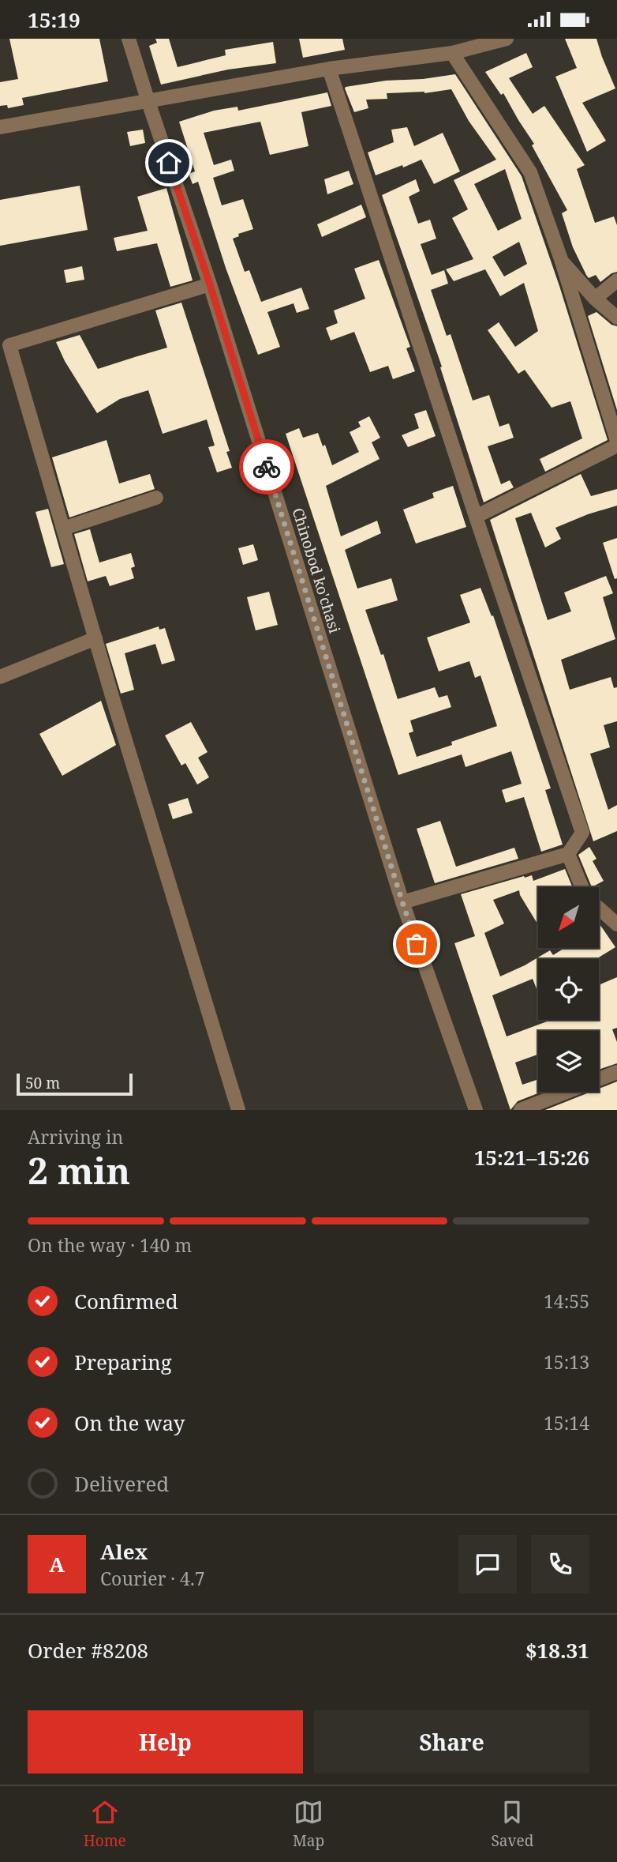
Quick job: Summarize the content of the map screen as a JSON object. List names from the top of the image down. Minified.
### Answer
{"streets":{"street":["Chinobod ko'chasi"]},"scale_bar":"50 m","north":"bottom left","page":{"status":"15:19","scale":"50 m","heading":["2 min","Arriving in","15:21–15:26"],"panel":["Alex","Courier · 4.7","Order #8208","$18.31"],"bar":"On the way · 140 m","list":[["Confirmed","14:55"],["Preparing","15:13"],["On the way","15:14"],"Delivered"],"round":"A","buttons":["Help","Share"],"tabs":["Home","Map","Saved"]}}
